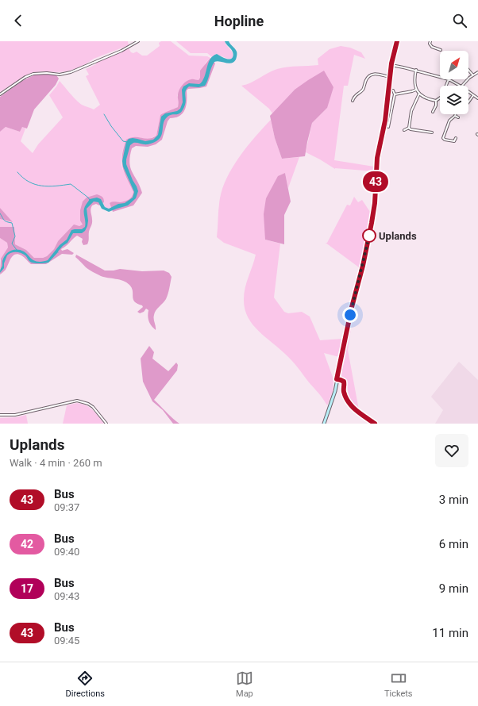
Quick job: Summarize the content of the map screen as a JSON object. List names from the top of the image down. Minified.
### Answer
{"places":["Uplands"],"lines":["bus line 43"],"north":"top right","page":{"header":"Hopline","on_map":"43","heading":["Uplands","Walk · 4 min · 260 m"],"list":[{"mark":"43","name":"Bus","note":"09:37","value":"3 min"},{"mark":"42","name":"Bus","note":"09:40","value":"6 min"},{"mark":"17","name":"Bus","note":"09:43","value":"9 min"},{"mark":"43","name":"Bus","note":"09:45","value":"11 min"}],"tabs":["Directions","Map","Tickets"]}}
